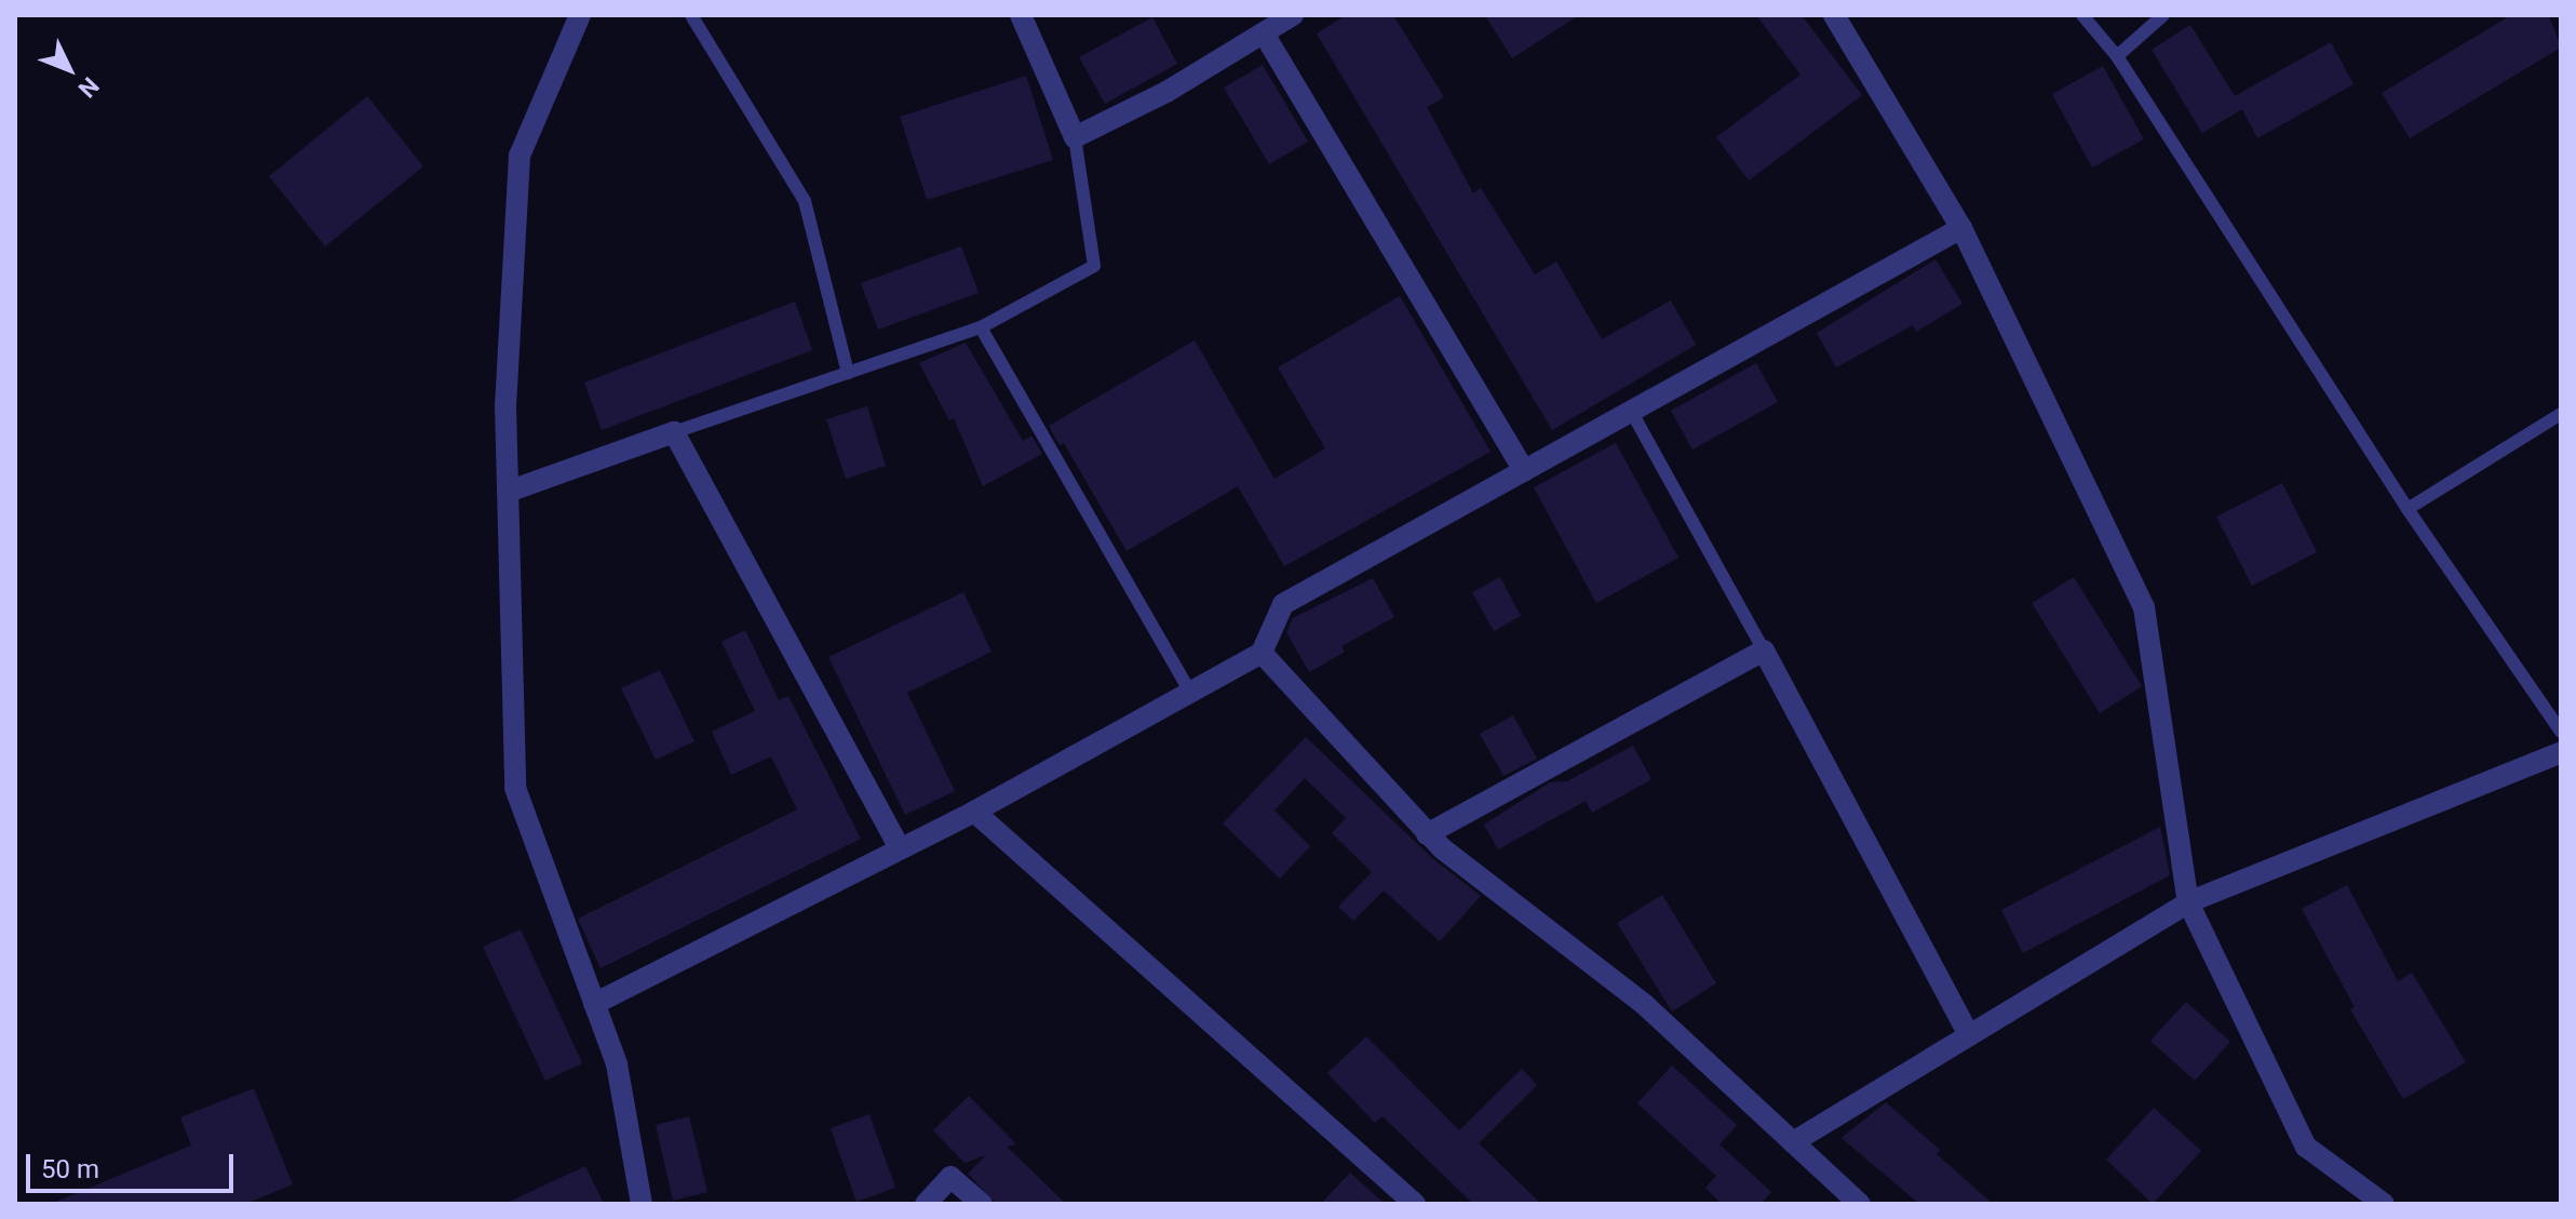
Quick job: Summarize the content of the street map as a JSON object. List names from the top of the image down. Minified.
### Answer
{"scale_bar":"50 m","north":"bottom right"}
